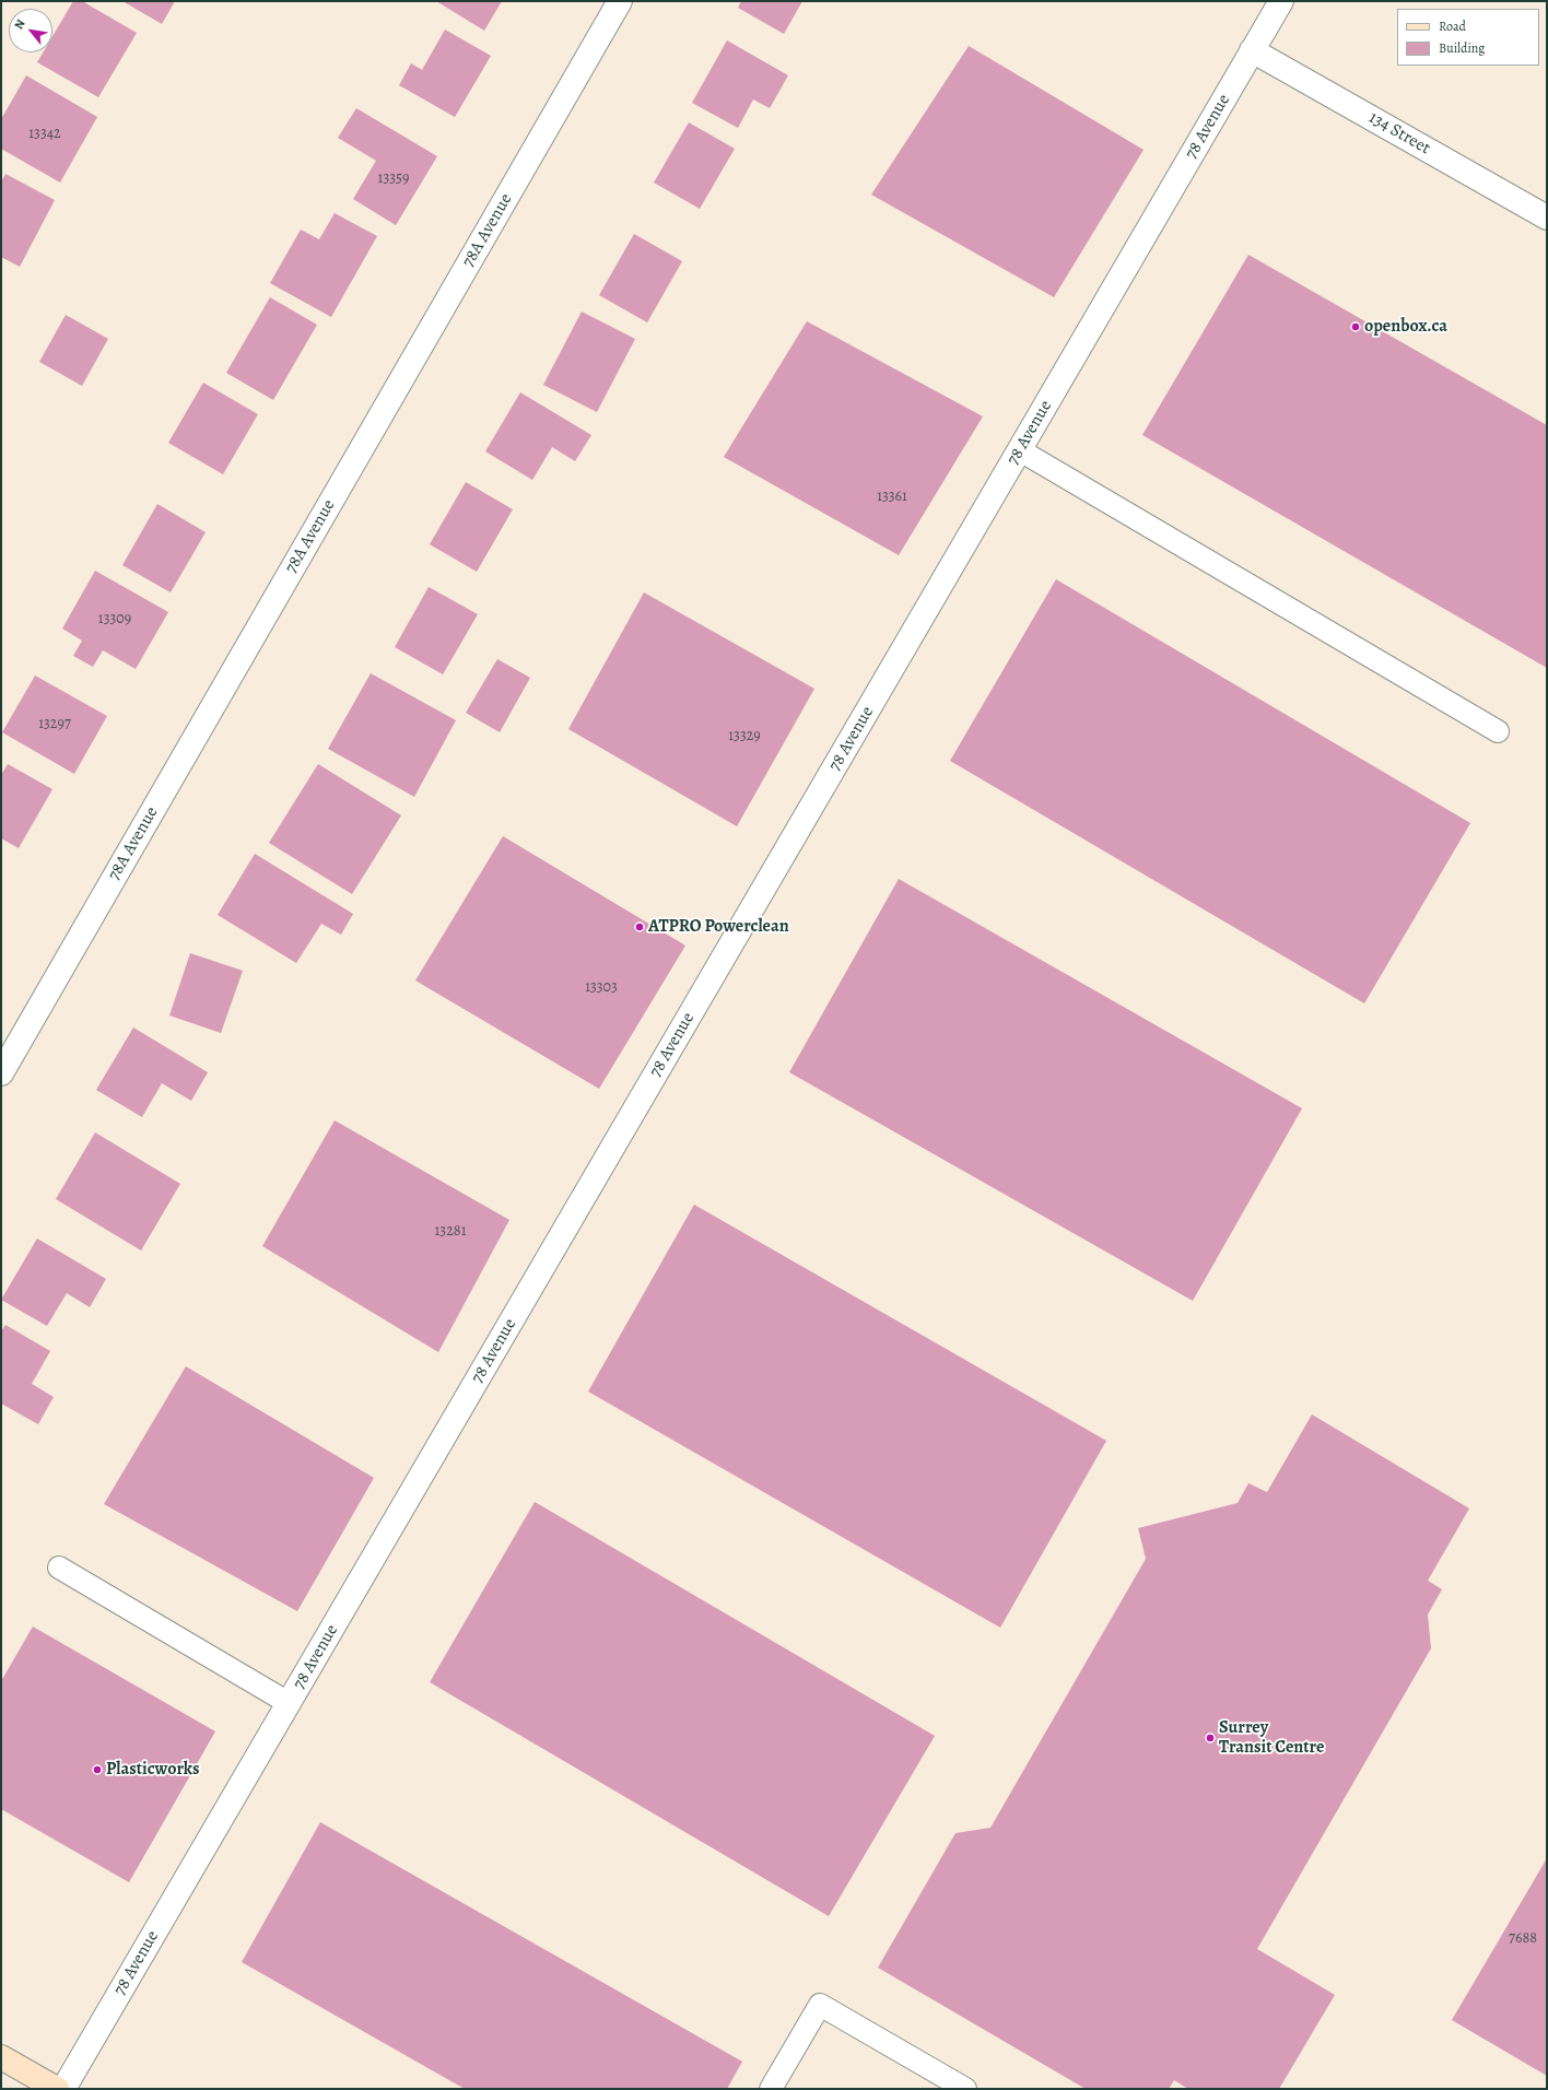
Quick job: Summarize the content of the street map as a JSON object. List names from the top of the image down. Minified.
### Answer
{"streets":{"street":["78 Avenue","134 Street","78A Avenue"]},"crossings":[["78 Avenue","134 Street"]],"places":["openbox.ca","ATPRO Powerclean","Surrey Transit Centre","Plasticworks"],"house_numbers":["13342","13359","13361","13309","13297","13329","13303","13281","7688"],"legend":["Road","Building"],"north":"top left"}
